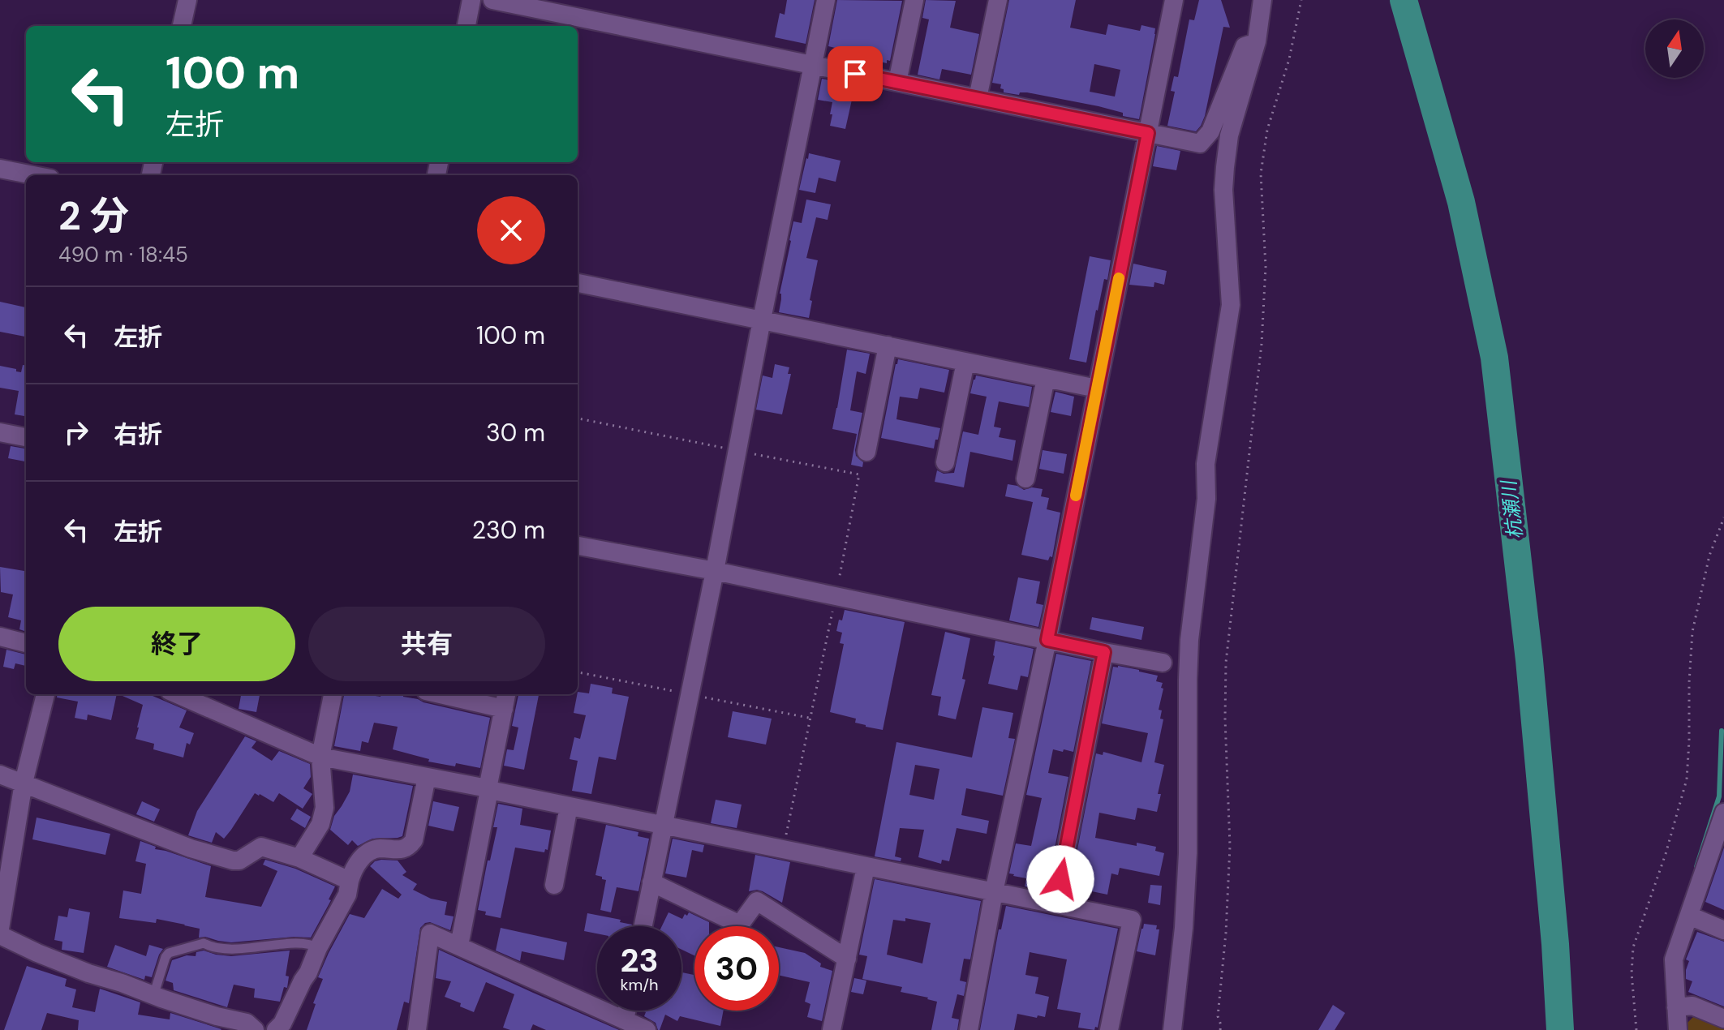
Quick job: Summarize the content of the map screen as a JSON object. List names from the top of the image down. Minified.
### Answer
{"water":["杭瀬川"],"north":"top","page":{"turn":["100 m","左折"],"heading":["2 分","490 m · 18:45"],"list":[{"name":"左折","value":"100 m"},{"name":"右折","value":"30 m"},{"name":"左折","value":"230 m"}],"buttons":["終了","共有"],"speed":"23 km/h","limit":"30"}}
